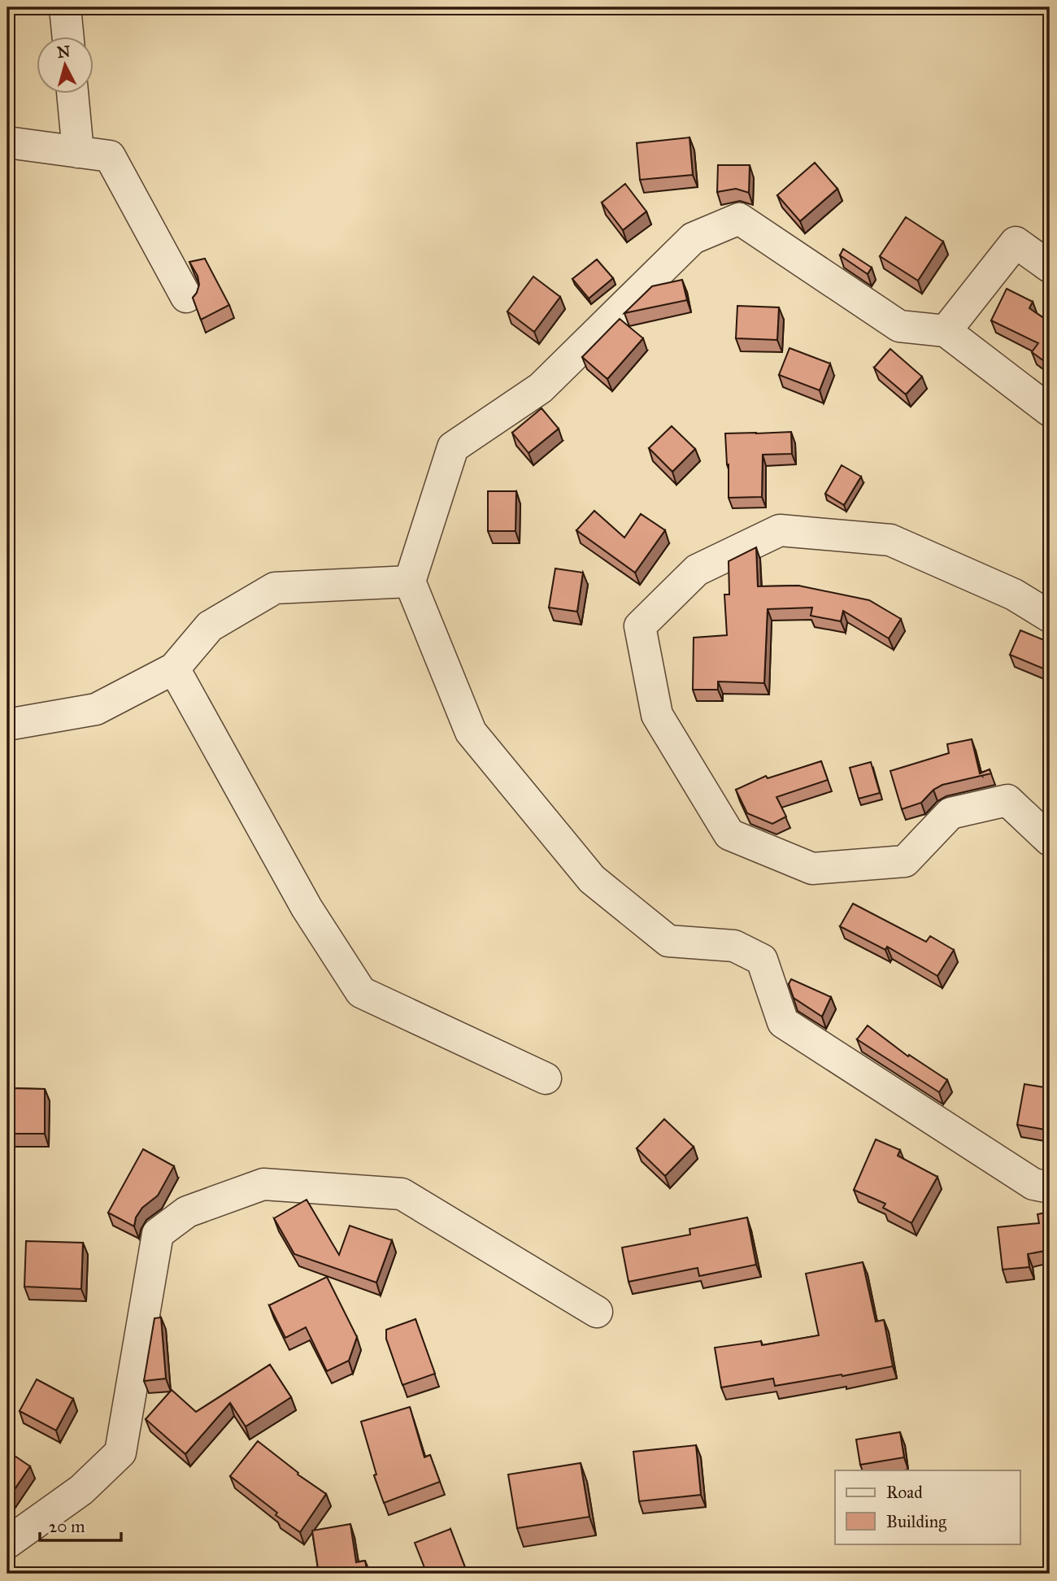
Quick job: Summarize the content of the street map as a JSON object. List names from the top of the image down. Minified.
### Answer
{"legend":["Road","Building"],"scale_bar":"20 m","north":"top"}
